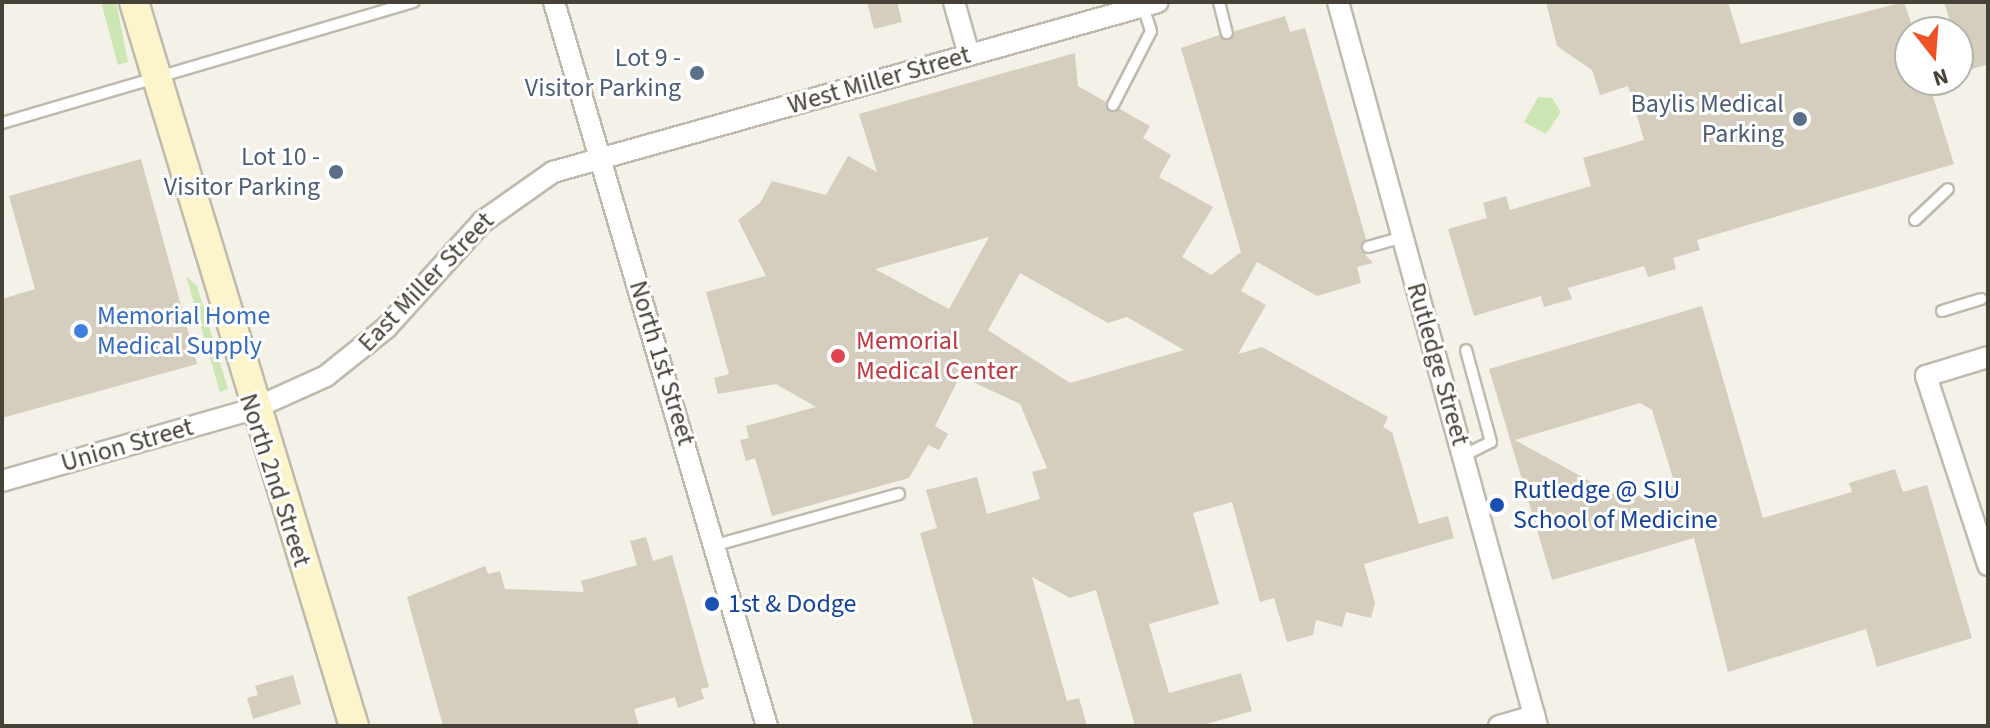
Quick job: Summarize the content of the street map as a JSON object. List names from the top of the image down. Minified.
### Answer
{"streets":{"main road":["North 2nd Street"],"street":["West Miller Street","East Miller Street","North 1st Street","Rutledge Street","Union Street"]},"crossings":[["West Miller Street","East Miller Street"],["West Miller Street","North 1st Street"],["East Miller Street","North 1st Street"],["East Miller Street","Union Street"],["East Miller Street","North 2nd Street"],["Union Street","North 2nd Street"]],"places":["Lot 9 - Visitor Parking","Baylis Medical Parking","Lot 10 - Visitor Parking","Memorial Home Medical Supply","Memorial Medical Center","Rutledge @ SIU School of Medicine","1st & Dodge"],"north":"bottom"}
